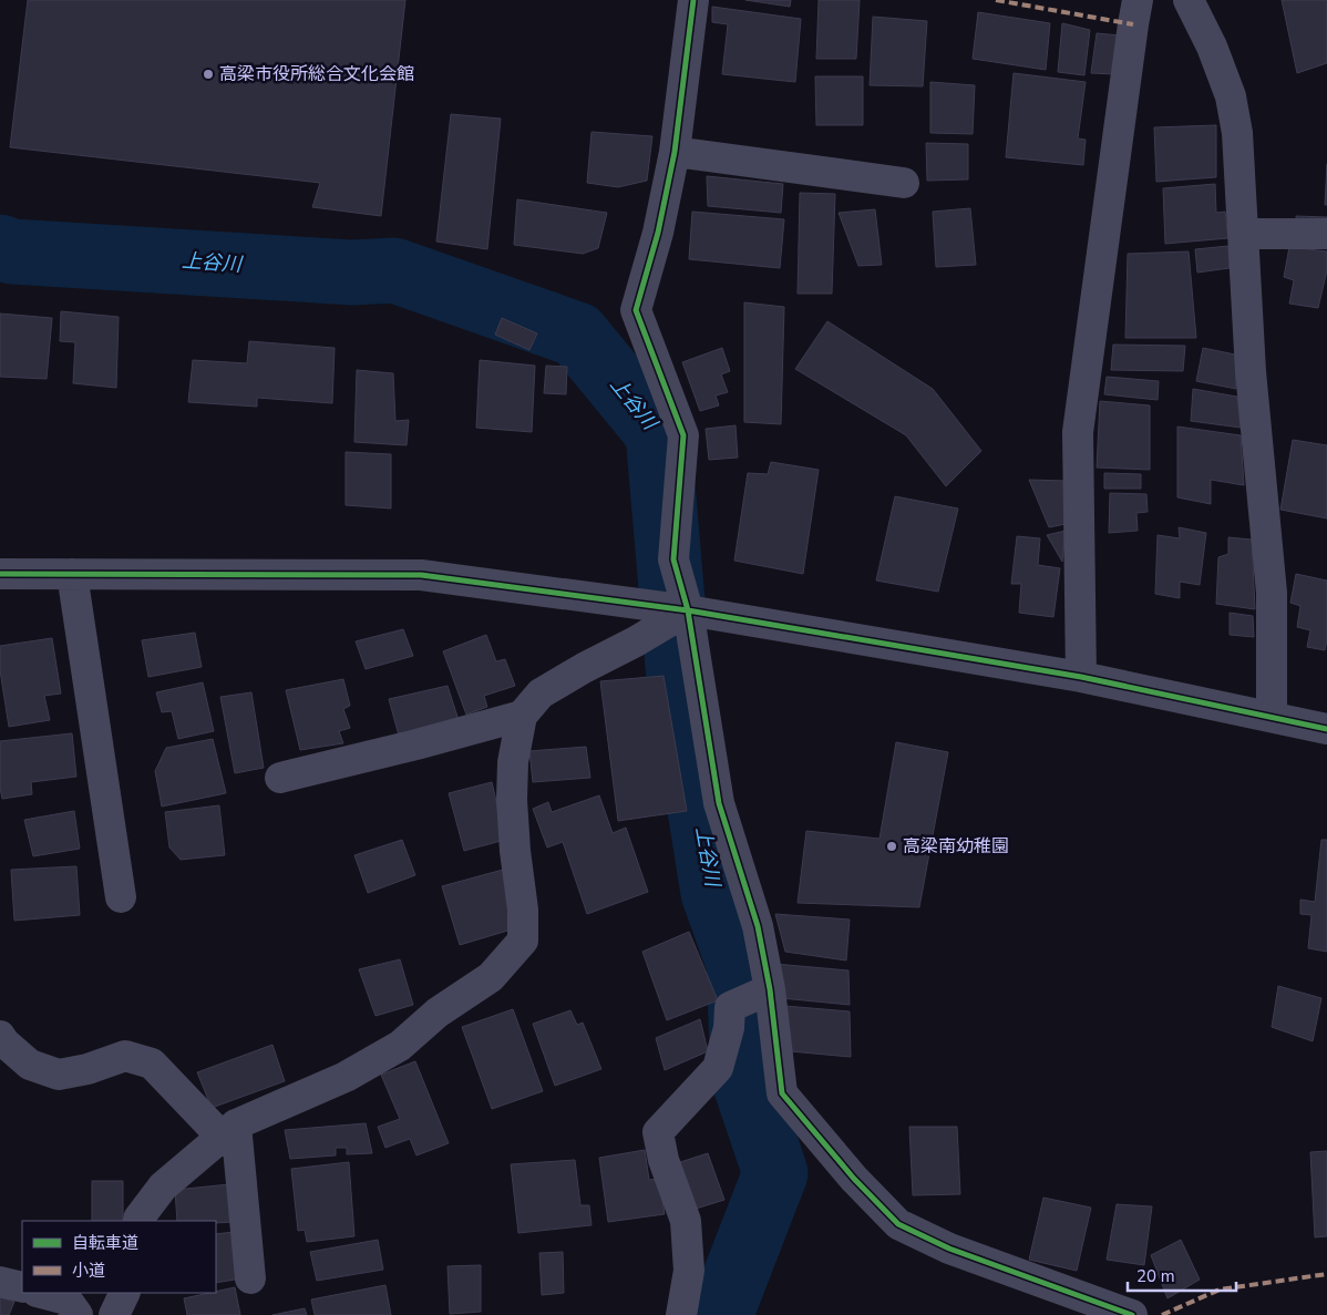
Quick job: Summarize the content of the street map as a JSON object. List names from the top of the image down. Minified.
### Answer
{"water":["上谷川"],"places":["高梁市役所総合文化会館","高梁南幼稚園"],"legend":["自転車道","小道"],"scale_bar":"20 m"}
